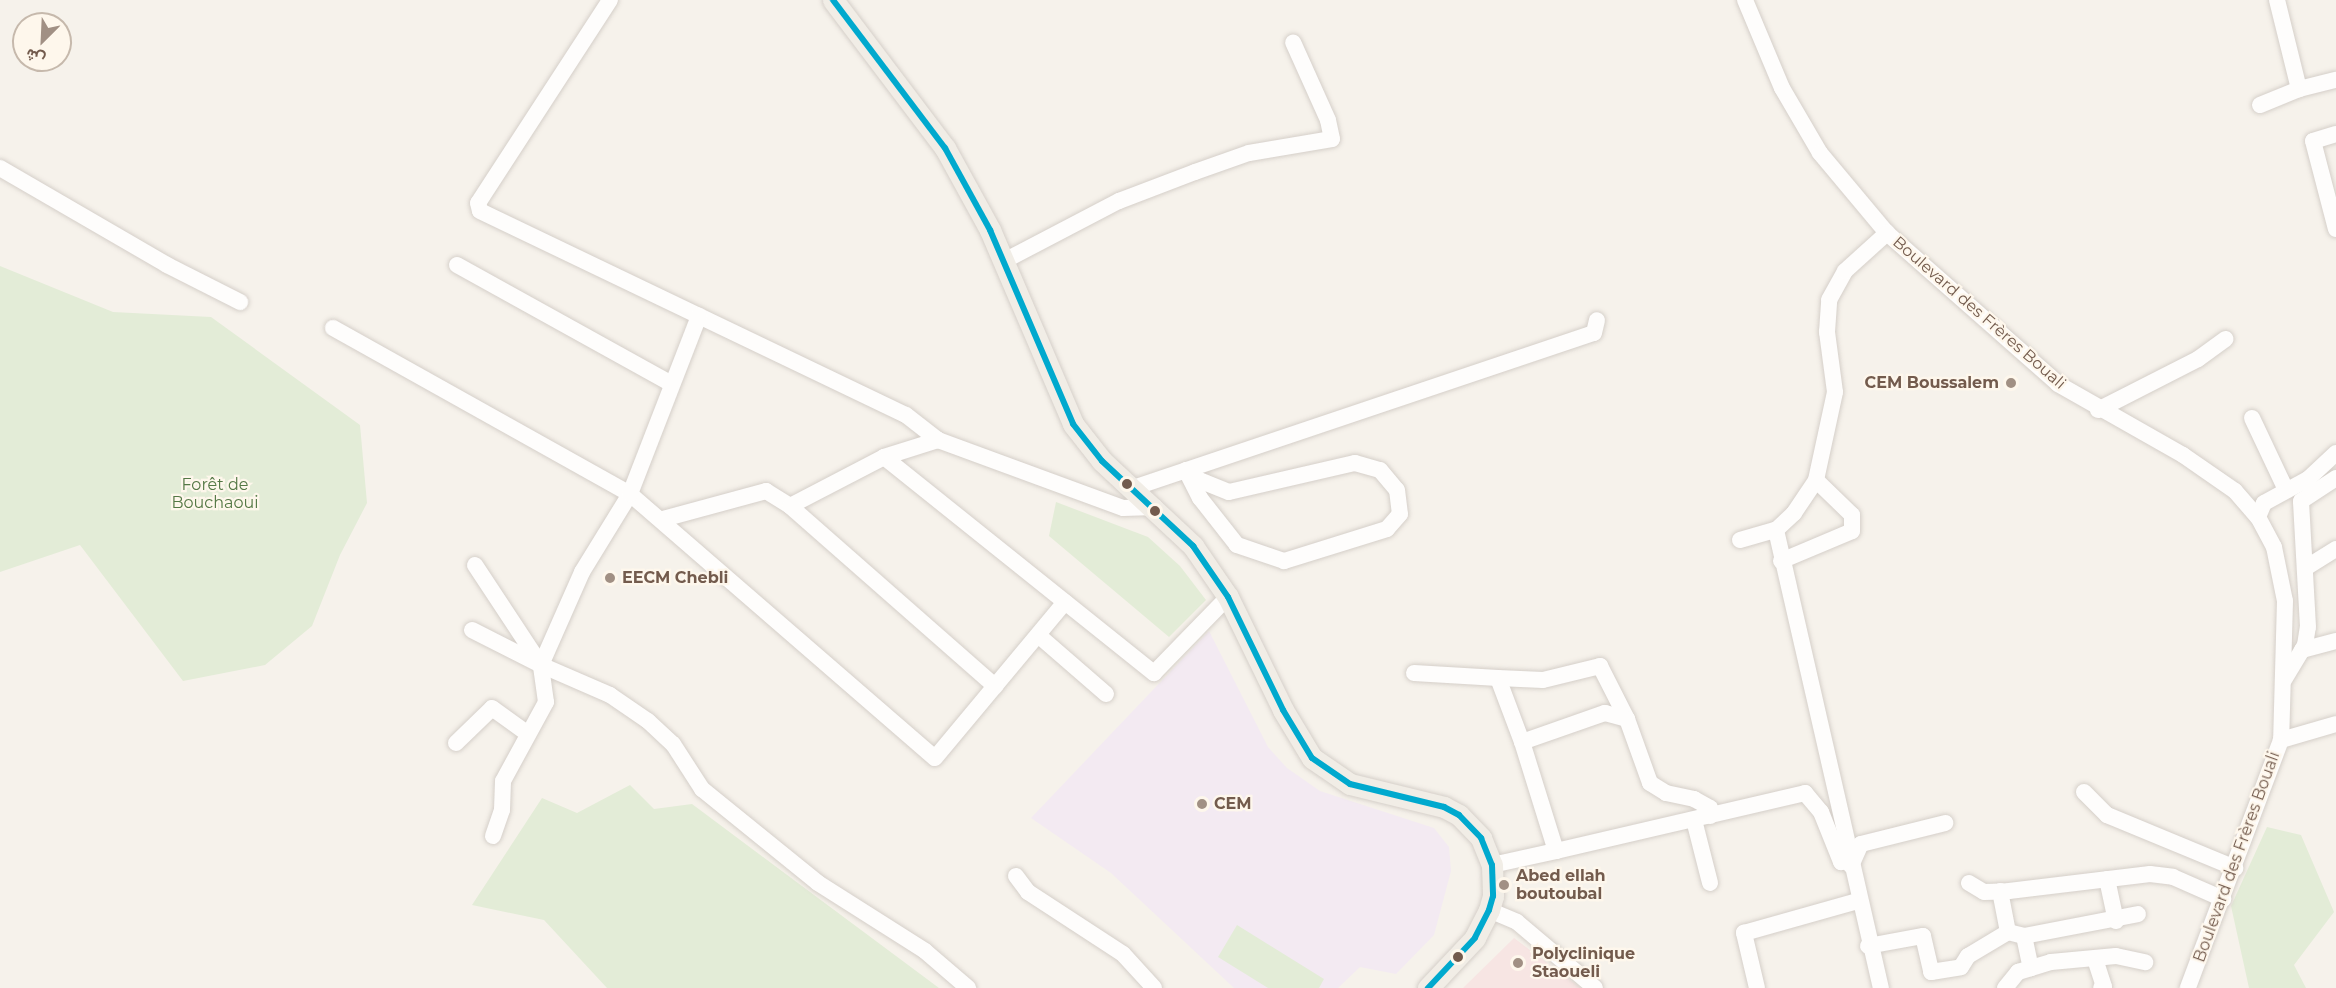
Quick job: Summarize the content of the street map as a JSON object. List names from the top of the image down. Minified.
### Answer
{"streets":{"street":["Boulevard des Frères Bouali"]},"parks":["Forêt de Bouchaoui"],"places":["CEM Boussalem","EECM Chebli","CEM","Abed ellah boutoubal","Polyclinique Staoueli"],"north":"bottom left"}
